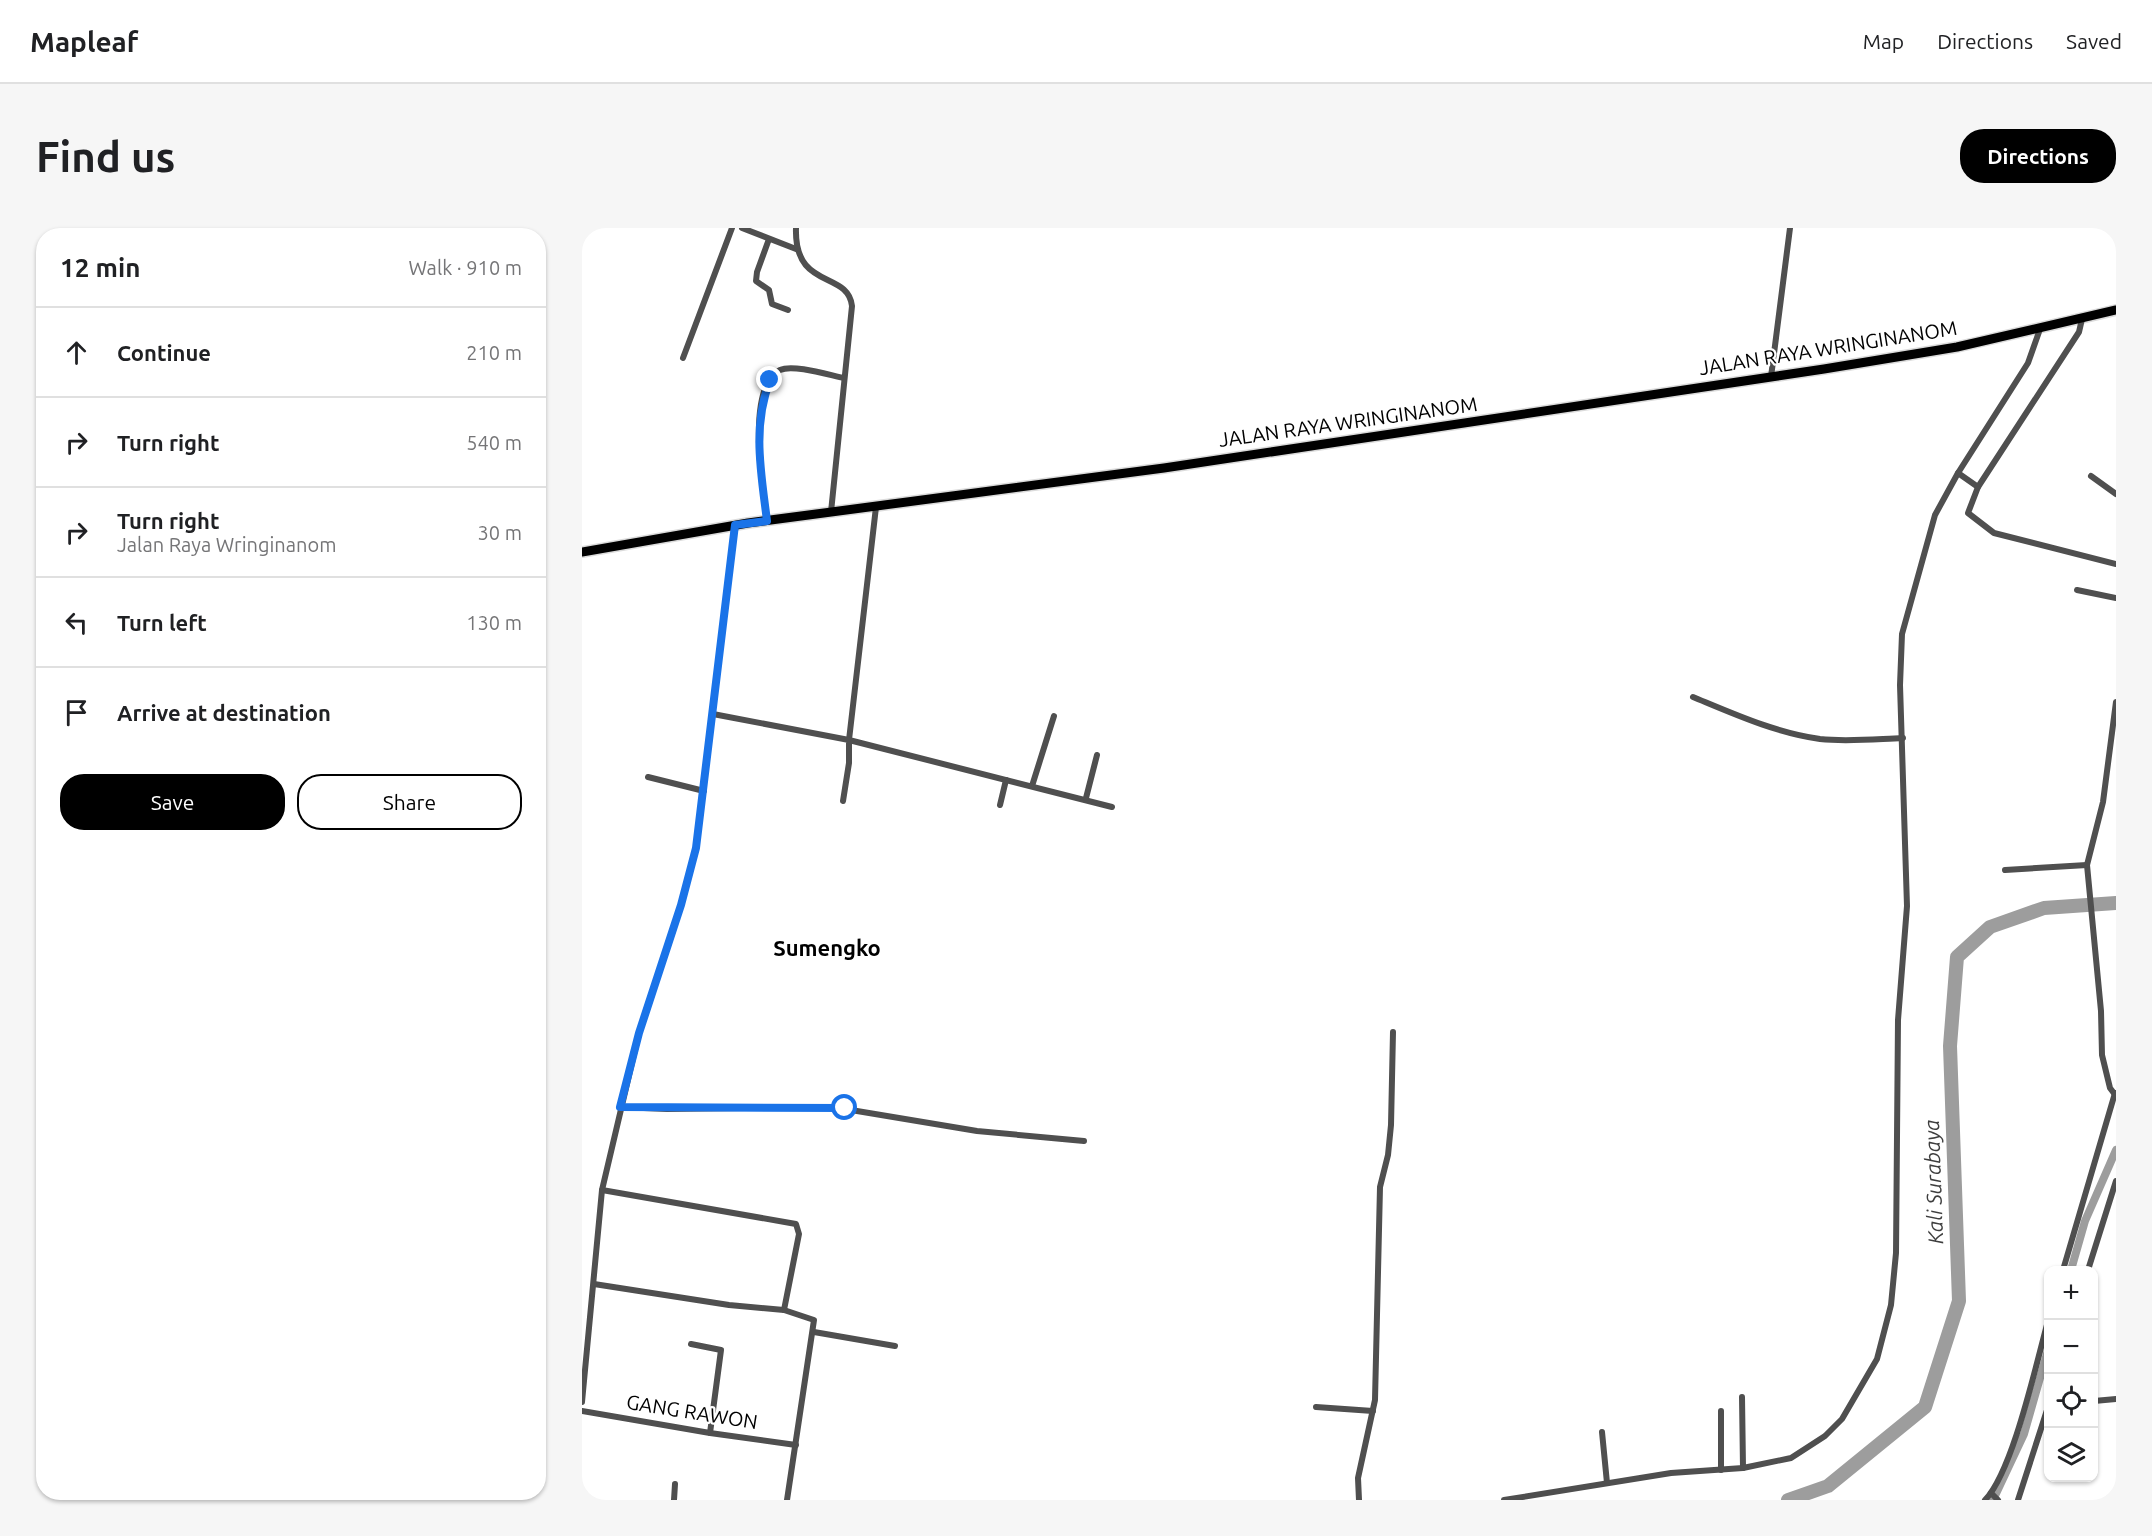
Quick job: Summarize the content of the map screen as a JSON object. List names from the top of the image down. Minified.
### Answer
{"streets":{"main road":["JALAN RAYA WRINGINANOM"],"street":["GANG RAWON"]},"districts":["Sumengko"],"water":["Kali Surabaya"],"page":{"header":"Mapleaf","nav":["Map","Directions","Saved"],"buttons":["Directions",["Save","Share"]],"title":"Find us","heading":["12 min","Walk · 910 m"],"list":[["Continue","210 m"],["Turn right","540 m"],["Turn right","Jalan Raya Wringinanom","30 m"],["Turn left","130 m"],"Arrive at destination"],"map_buttons":["+","−"]}}
